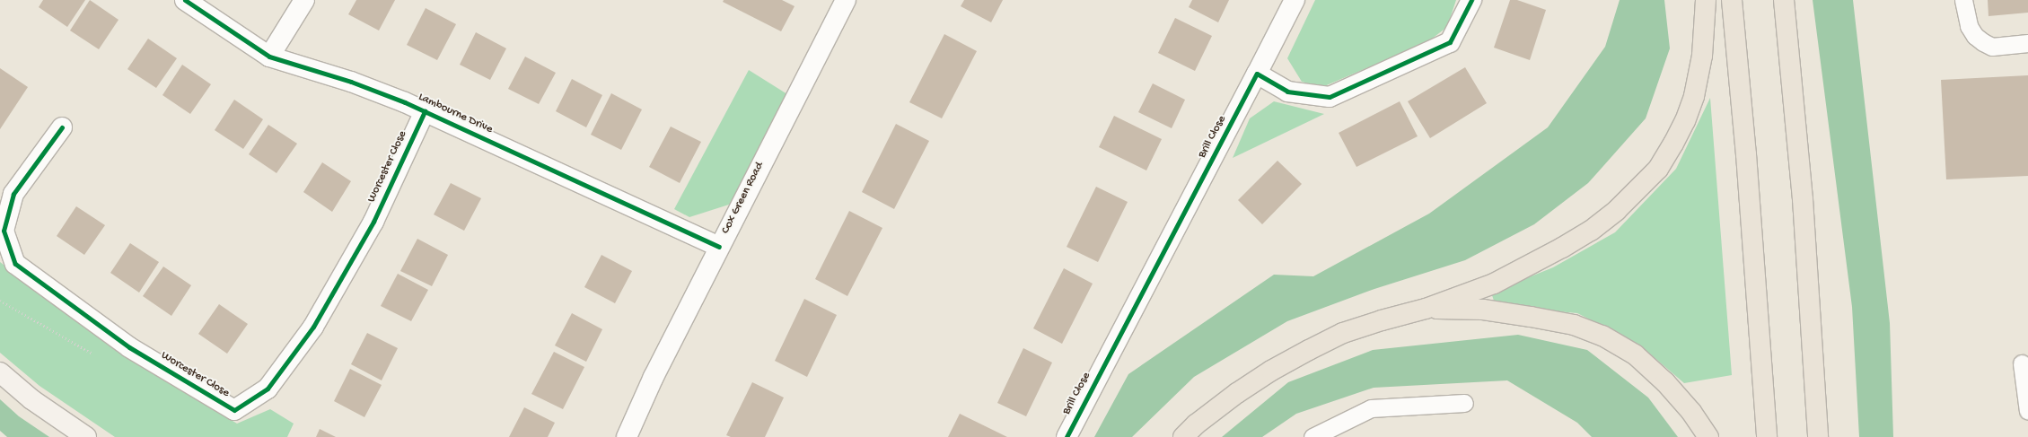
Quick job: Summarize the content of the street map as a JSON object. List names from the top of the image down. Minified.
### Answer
{"streets":{"street":["Lambourne Drive","Brill Close","Worcester Close","Cox Green Road"]},"crossings":[["Lambourne Drive","Worcester Close"],["Lambourne Drive","Cox Green Road"]]}
